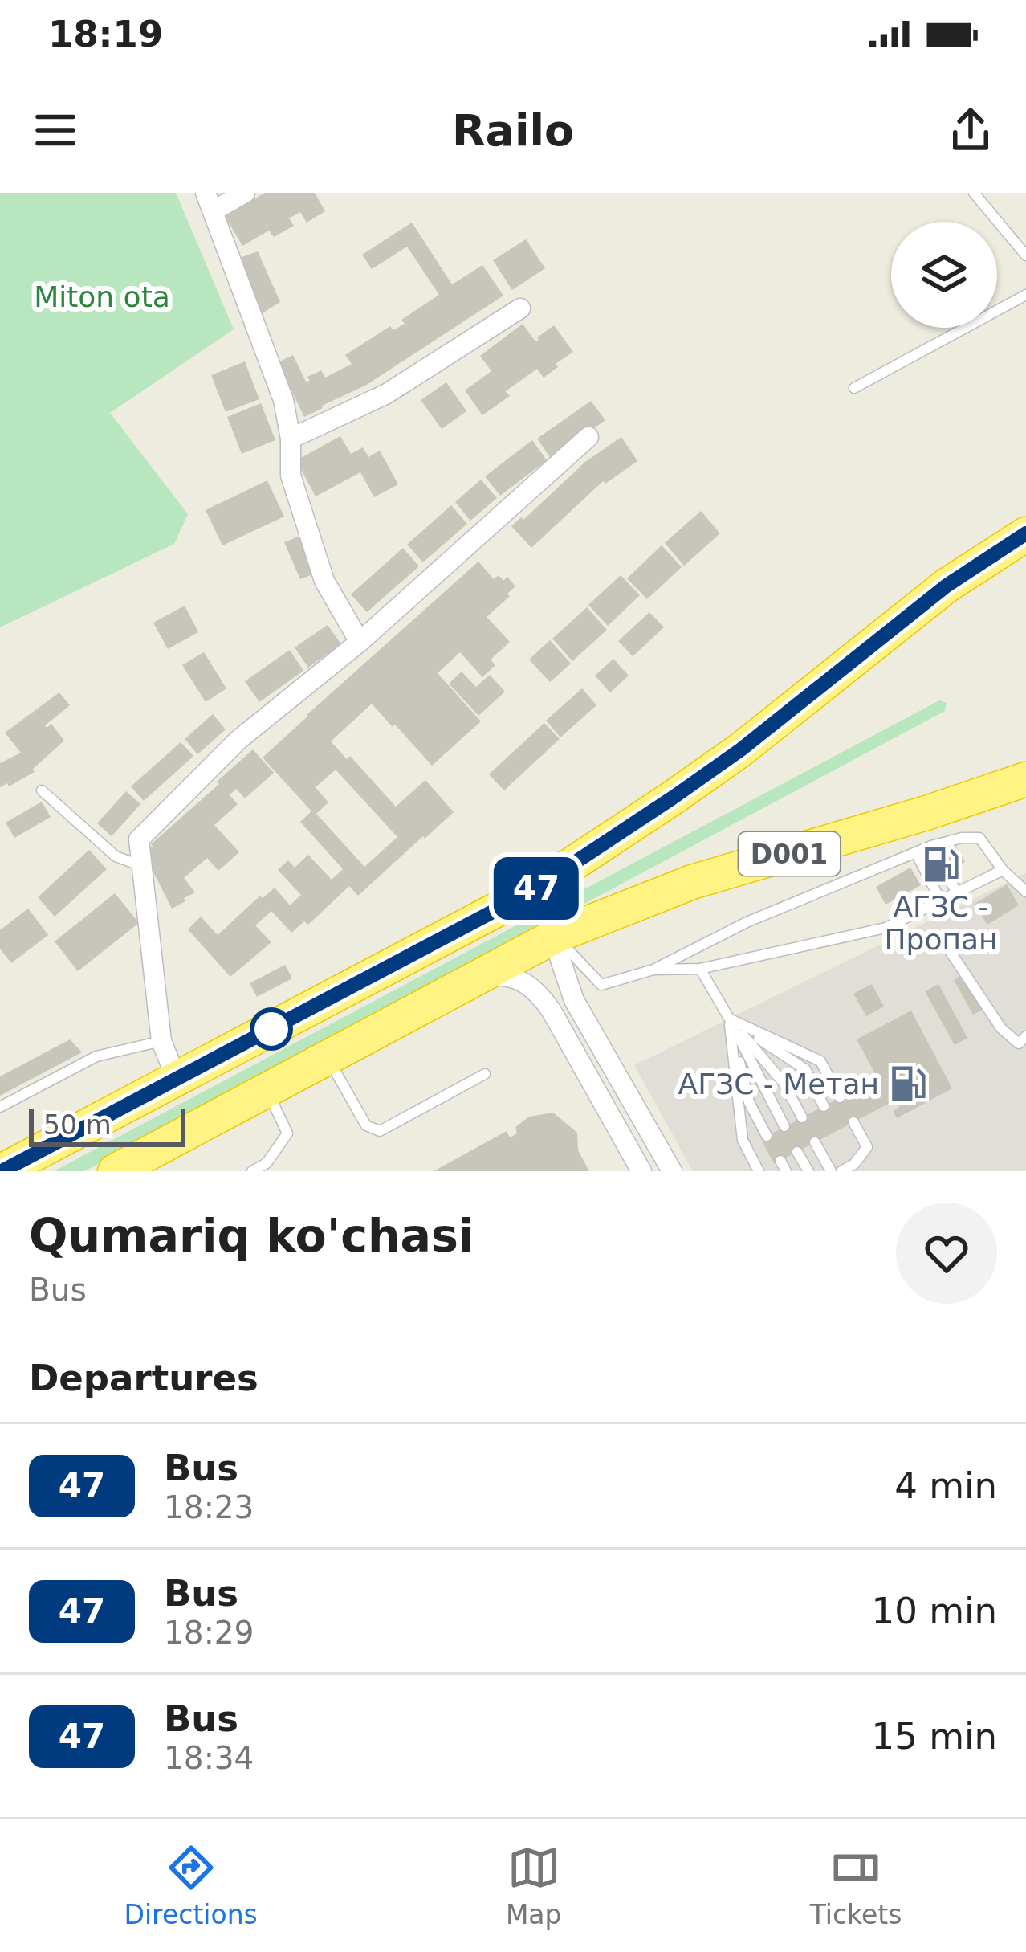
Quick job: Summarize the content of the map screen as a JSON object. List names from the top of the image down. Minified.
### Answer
{"streets":{"highway":["D001"]},"parks":["Miton ota"],"places":{"fuel station":["АГЗС - Пропан","АГЗС - Метан"]},"lines":["bus line 47"],"scale_bar":"50 m","page":{"status":"18:19","header":"Railo","on_map":"47","scale":"50 m","heading":[["Qumariq ko'chasi","Bus"],"Departures"],"list":[{"mark":"47","name":"Bus","note":"18:23","value":"4 min"},{"mark":"47","name":"Bus","note":"18:29","value":"10 min"},{"mark":"47","name":"Bus","note":"18:34","value":"15 min"}],"tabs":["Directions","Map","Tickets"]}}
